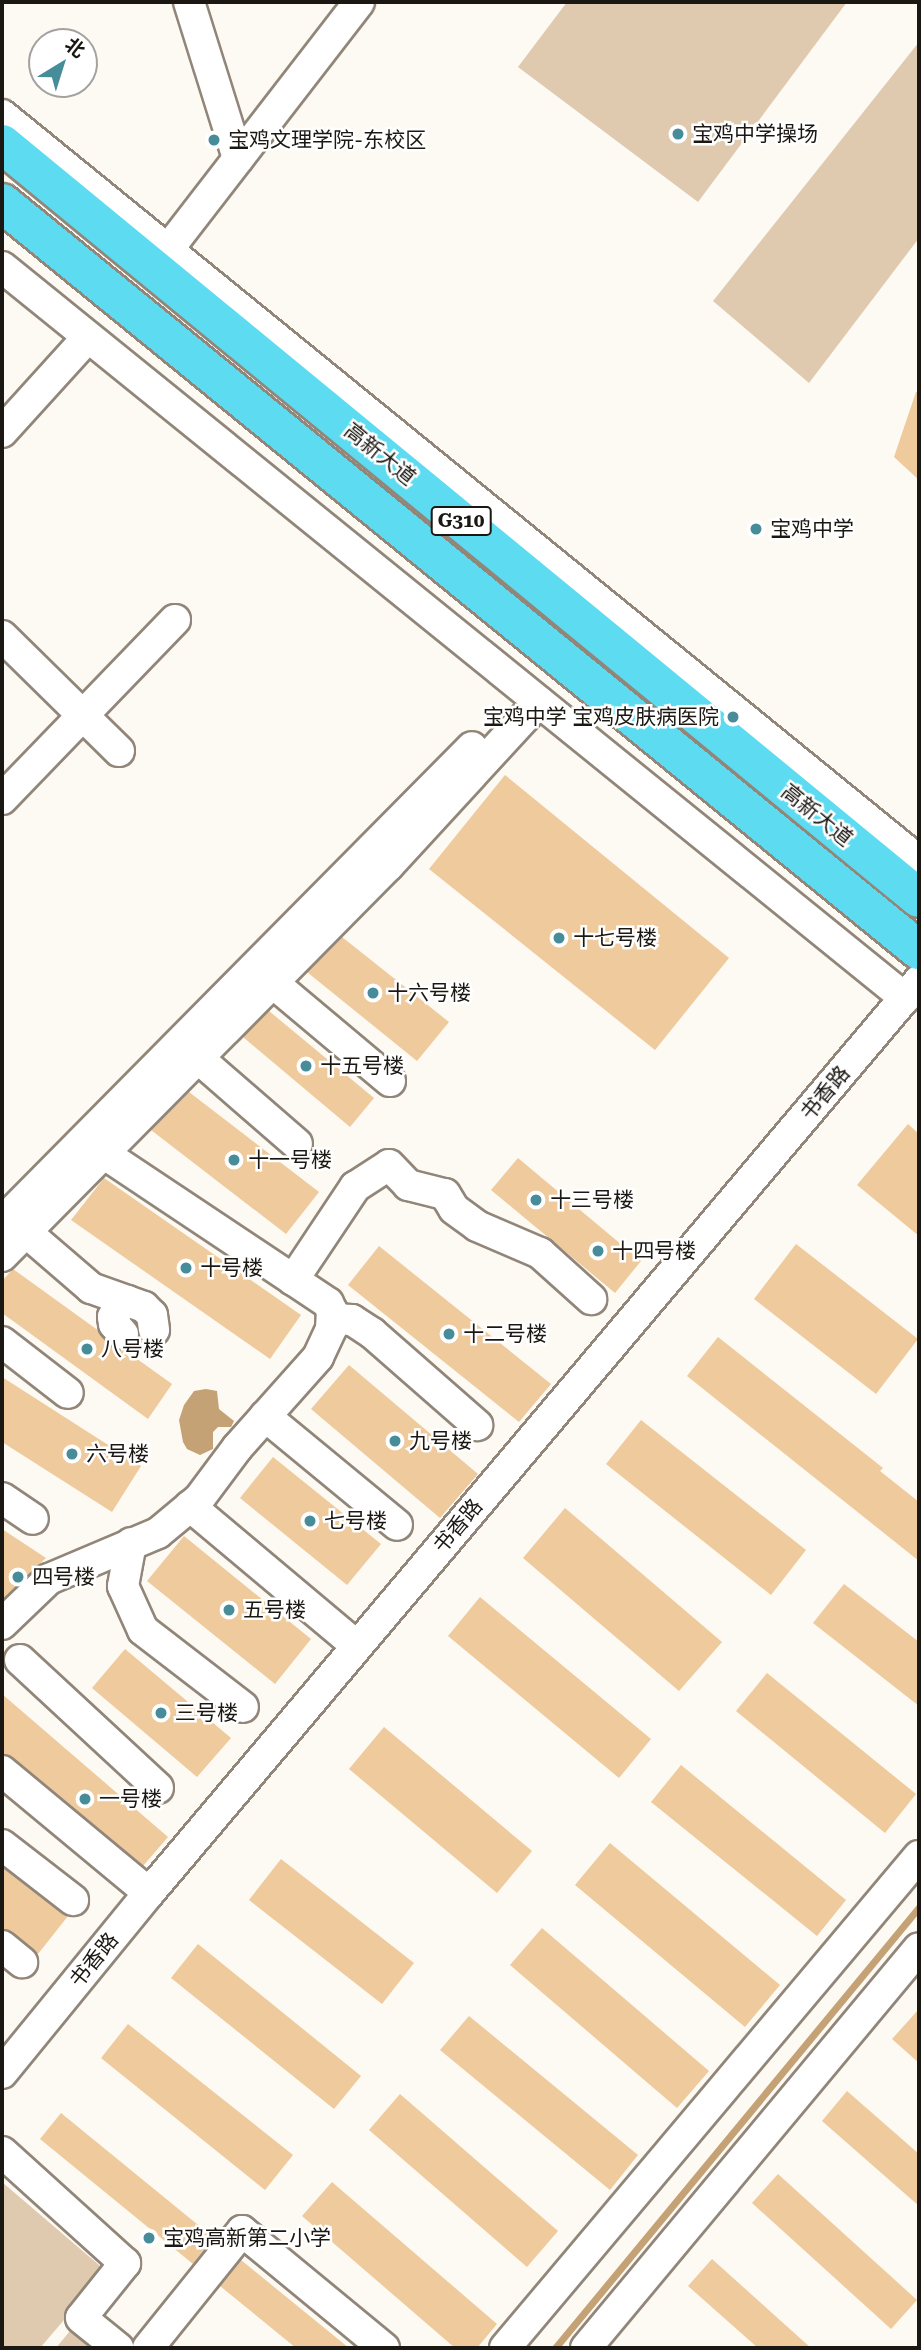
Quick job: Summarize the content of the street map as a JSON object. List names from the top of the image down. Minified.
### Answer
{"streets":{"highway":["高新大道","G310"],"street":["书香路"]},"places":["宝鸡中学操场","宝鸡文理学院-东校区","宝鸡中学","宝鸡中学 宝鸡皮肤病医院","十七号楼","十六号楼","十五号楼","十一号楼","十三号楼","十四号楼","十号楼","十二号楼","八号楼","九号楼","六号楼","七号楼","四号楼","五号楼","三号楼","一号楼","宝鸡高新第二小学"],"north":"top right"}
